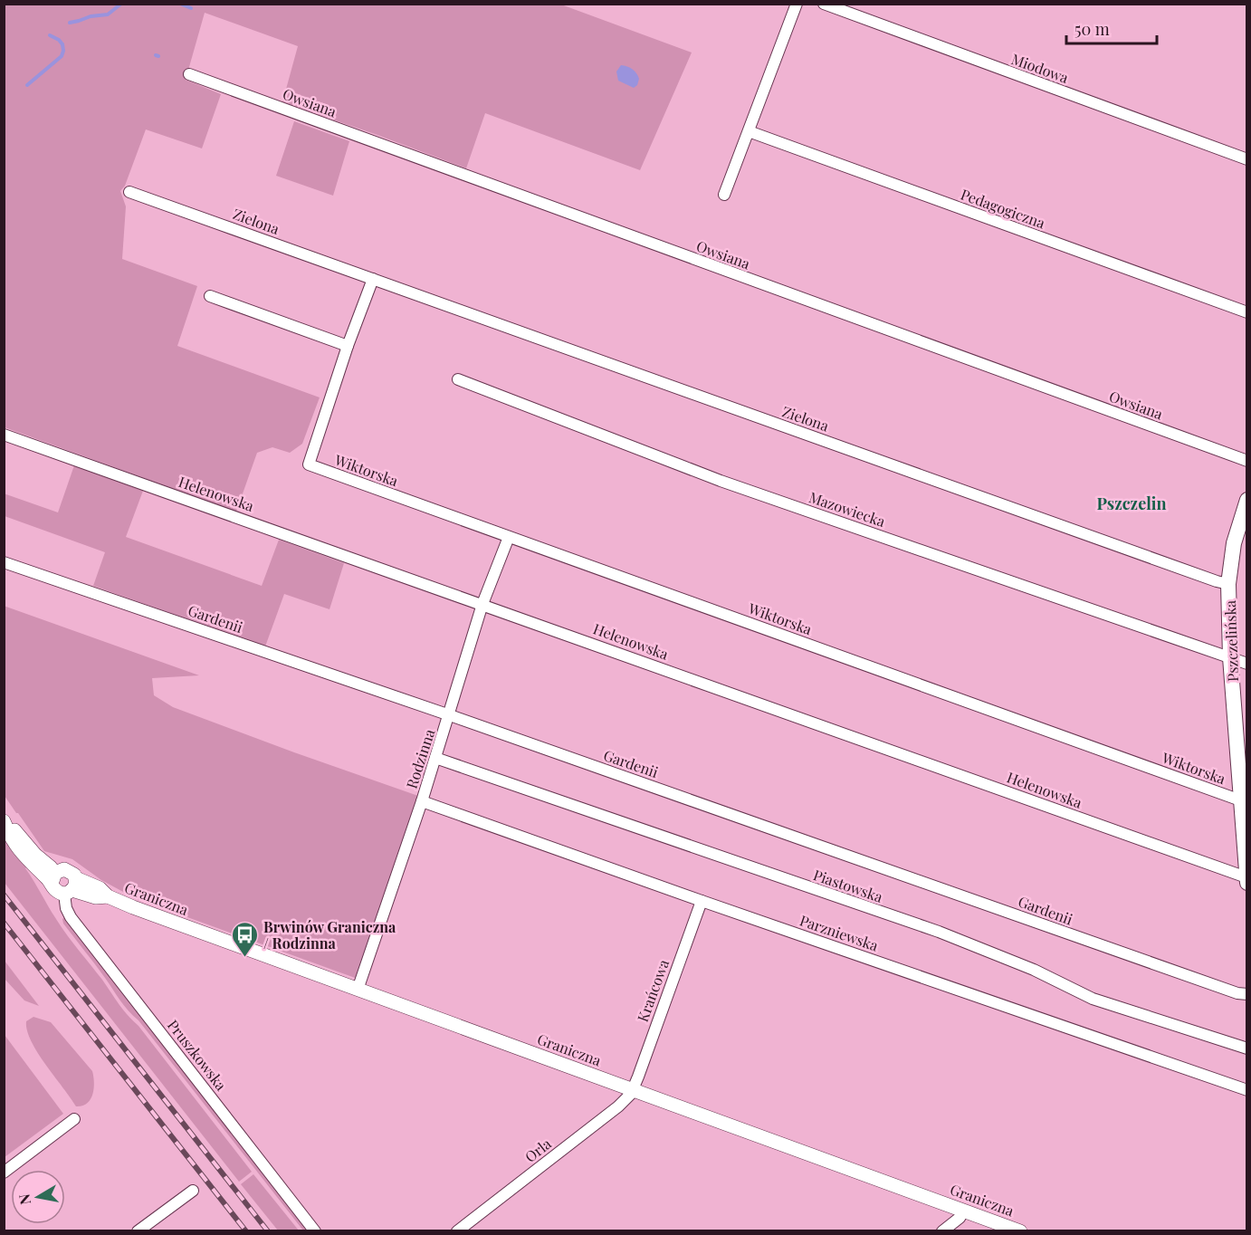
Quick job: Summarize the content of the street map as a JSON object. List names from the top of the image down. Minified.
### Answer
{"streets":{"main road":["Pszczelińska"],"street":["Miodowa","Owsiana","Pedagogiczna","Zielona","Wiktorska","Helenowska","Mazowiecka","Gardenii","Rodzinna","Piastowska","Graniczna","Parzniewska","Krańcowa","Pruszkowska","Orla"]},"crossings":[["Zielona","Pszczelińska"],["Wiktorska","Pszczelińska"],["Wiktorska","Rodzinna"],["Helenowska","Pszczelińska"],["Helenowska","Rodzinna"],["Mazowiecka","Pszczelińska"],["Gardenii","Rodzinna"],["Rodzinna","Piastowska"],["Rodzinna","Graniczna"],["Rodzinna","Parzniewska"],["Graniczna","Krańcowa"],["Graniczna","Pruszkowska"],["Graniczna","Orla"],["Parzniewska","Krańcowa"],["Krańcowa","Orla"]],"districts":["Pszczelin"],"places":{"bus stop":["Brwinów Graniczna / Rodzinna"]},"scale_bar":"50 m","north":"left"}
